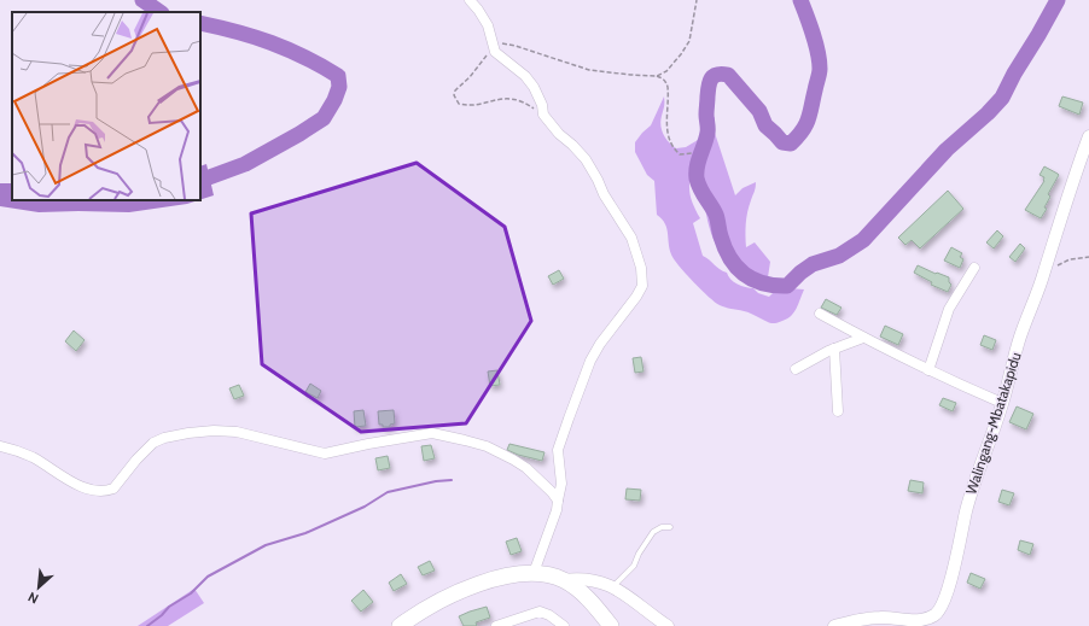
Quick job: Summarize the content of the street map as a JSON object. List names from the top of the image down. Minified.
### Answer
{"streets":{"street":["Walingang-Mbatakapidu"]},"north":"bottom left"}
